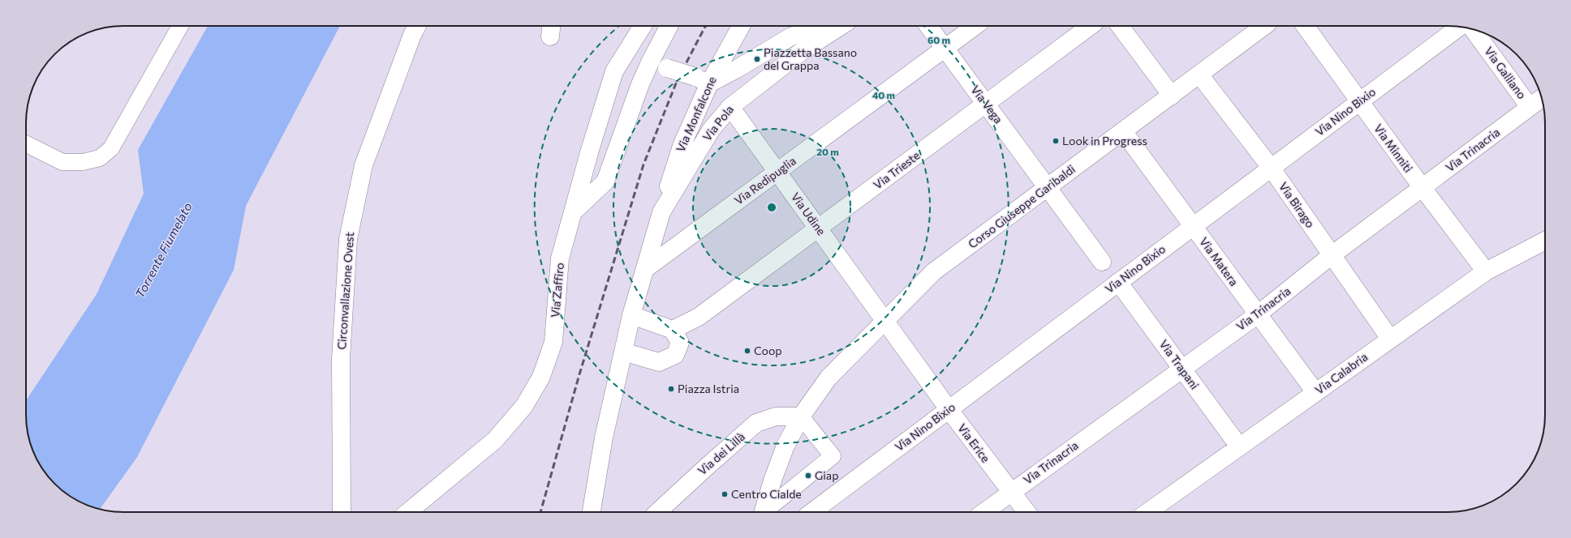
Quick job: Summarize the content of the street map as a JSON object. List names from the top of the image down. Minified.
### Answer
{"streets":{"street":["Via Galliano","Via Vega","Via Nino Bixio","Via Monfalcone","Via Pola","Via Minniti","Via Trinacria","Via Trieste","Via Redipuglia","Via Birago","Corso Giuseppe Garibaldi","Via Udine","Via Matera","Via Zaffiro","Circonvallazione Ovest","Via Trapani","Via Calabria","Via Erice","Via dei Lillà"]},"crossings":[["Via Galliano","Via Trinacria"],["Via Vega","Via Trieste"],["Via Vega","Via Redipuglia"],["Via Vega","Corso Giuseppe Garibaldi"],["Via Nino Bixio","Via Minniti"],["Via Nino Bixio","Via Birago"],["Via Nino Bixio","Via Matera"],["Via Nino Bixio","Via Trapani"],["Via Nino Bixio","Via Erice"],["Via Monfalcone","Via Pola"],["Via Pola","Via Redipuglia"],["Via Pola","Via Udine"],["Via Minniti","Via Trinacria"],["Via Minniti","Via Calabria"],["Via Trinacria","Via Birago"],["Via Trinacria","Via Matera"],["Via Trinacria","Via Trapani"],["Via Trinacria","Via Erice"],["Via Trieste","Via Udine"],["Via Redipuglia","Via Udine"],["Via Birago","Corso Giuseppe Garibaldi"],["Via Birago","Via Calabria"],["Corso Giuseppe Garibaldi","Via Udine"],["Corso Giuseppe Garibaldi","Via Matera"],["Corso Giuseppe Garibaldi","Via Erice"],["Corso Giuseppe Garibaldi","Via dei Lillà"],["Via Udine","Via Erice"],["Via Matera","Via Calabria"],["Via Trapani","Via Calabria"]],"water":["Torrente Fiumelato"],"places":["Piazzetta Bassano del Grappa","Look in Progress","Coop","Piazza Istria","Giap","Centro Cialde"],"rings":["60 m","40 m","20 m"]}
